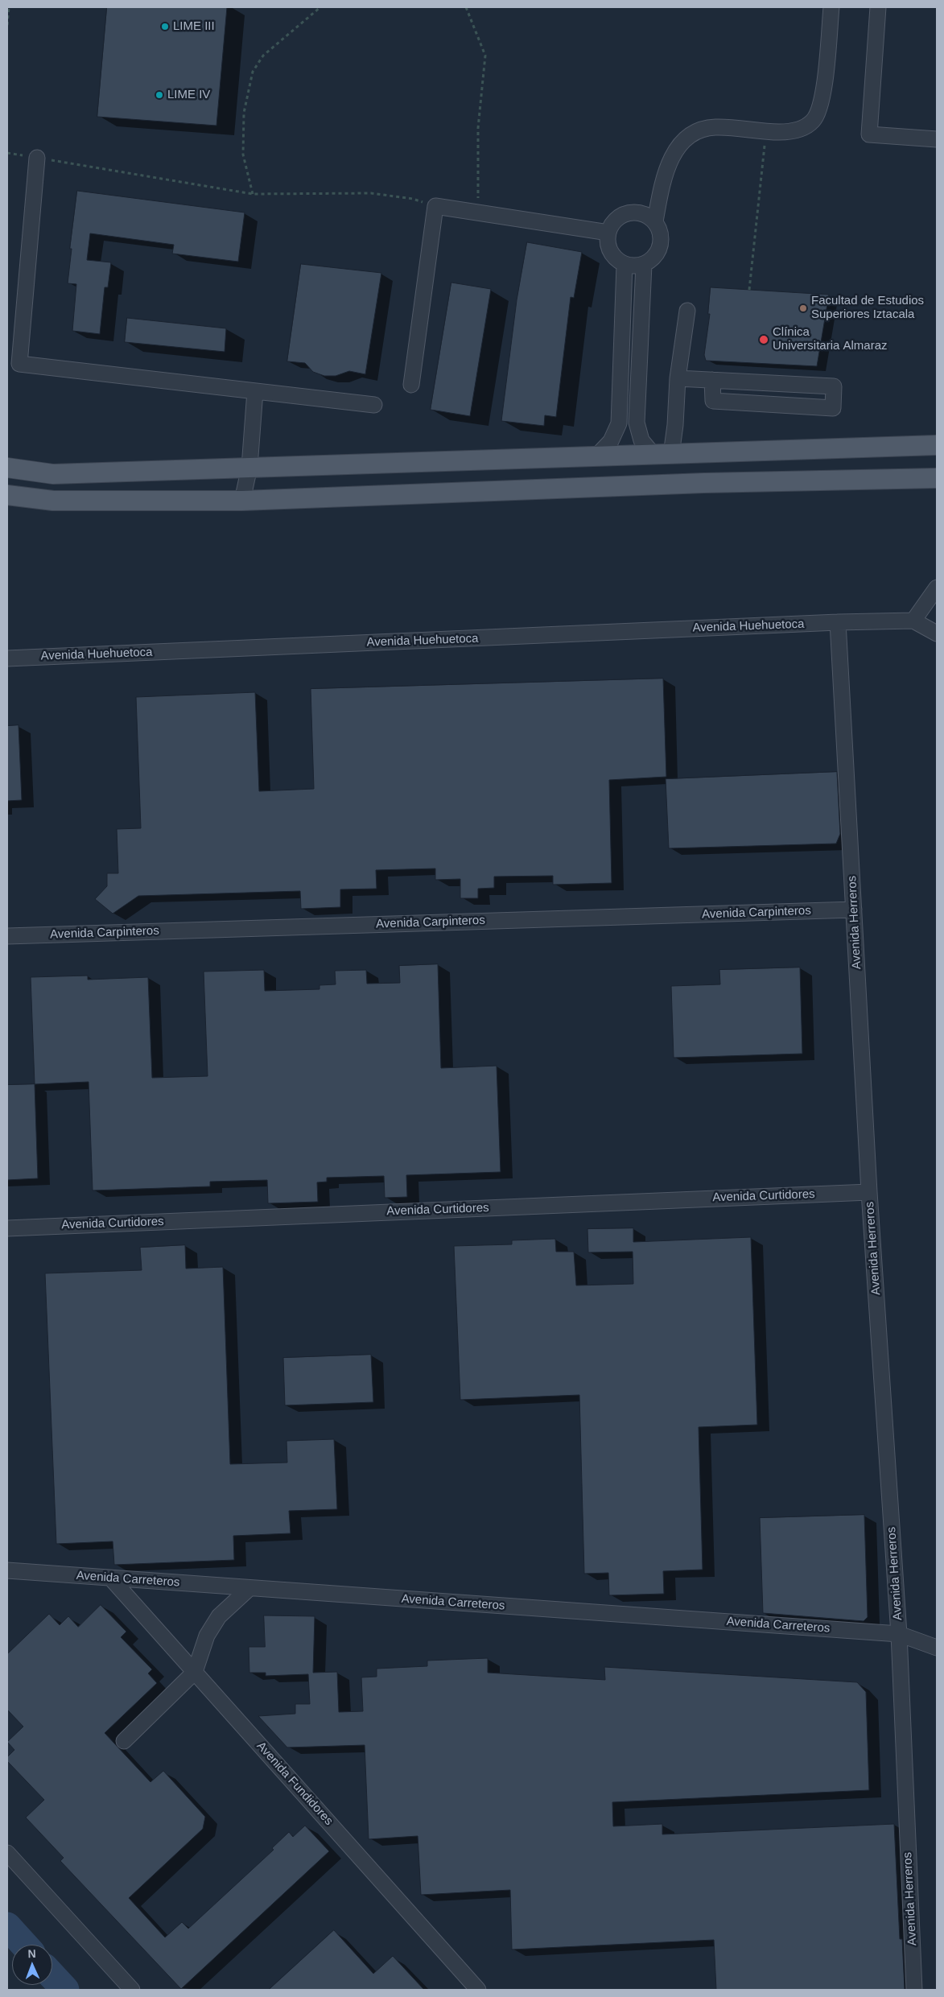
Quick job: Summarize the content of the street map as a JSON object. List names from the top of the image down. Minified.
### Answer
{"streets":{"street":["Avenida Huehuetoca","Avenida Carpinteros","Avenida Herreros","Avenida Curtidores","Avenida Carreteros","Avenida Fundidores"]},"crossings":[["Avenida Huehuetoca","Avenida Herreros"],["Avenida Carpinteros","Avenida Herreros"],["Avenida Herreros","Avenida Curtidores"],["Avenida Herreros","Avenida Carreteros"],["Avenida Carreteros","Avenida Fundidores"]],"places":["LIME III","LIME IV","Facultad de Estudios Superiores Iztacala","Clínica Universitaria Almaraz"],"north":"top"}
